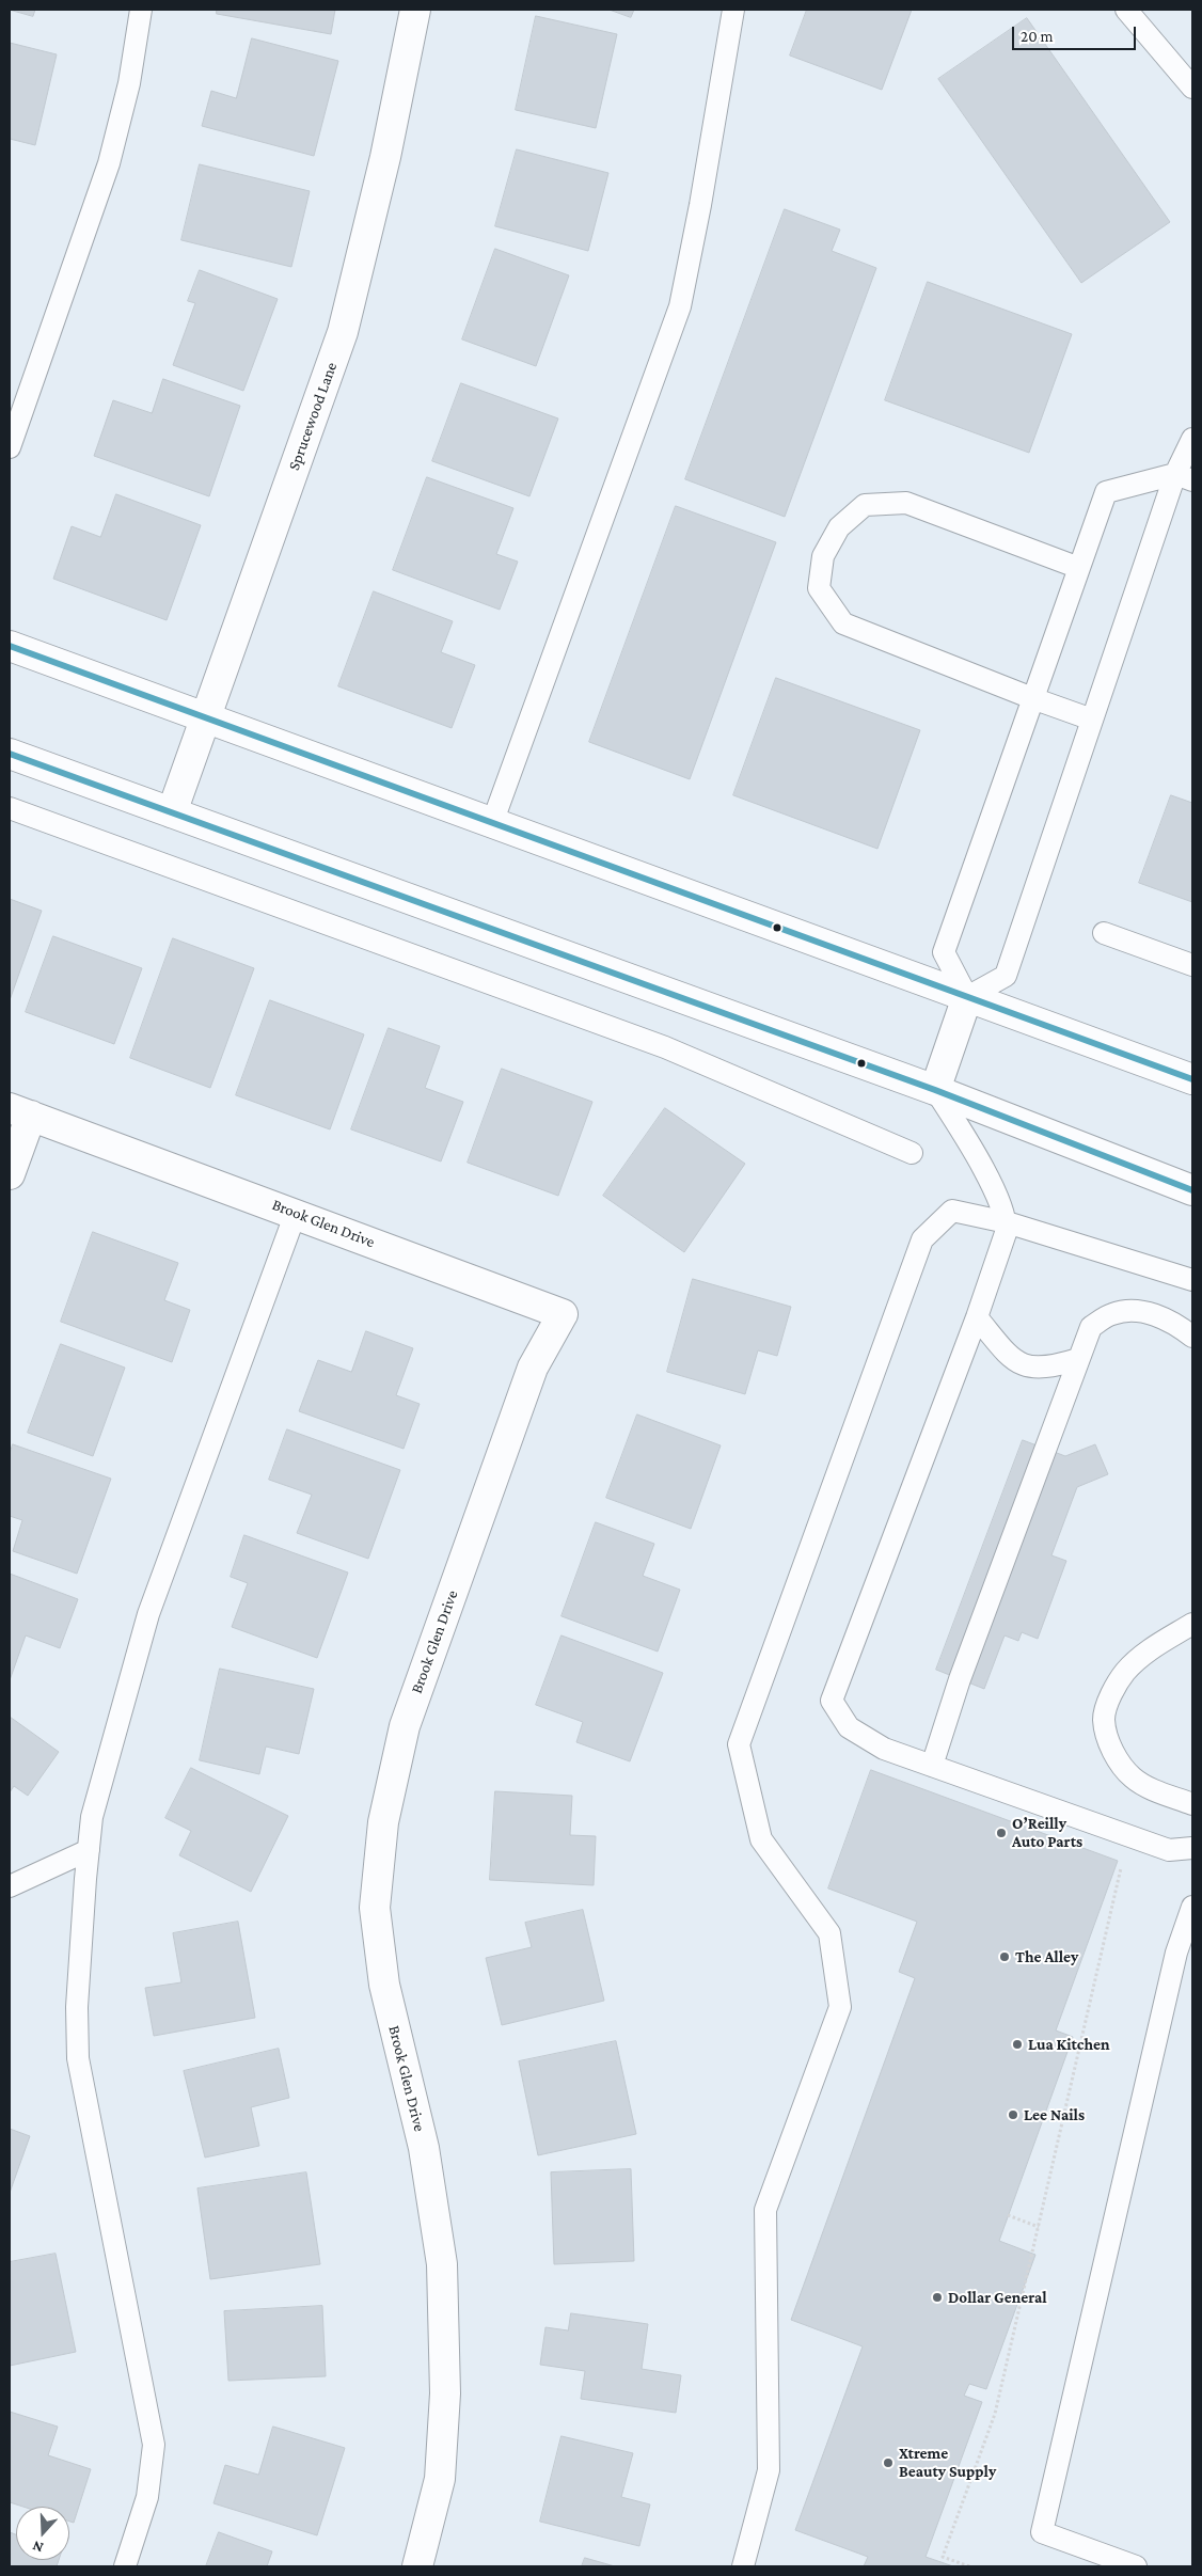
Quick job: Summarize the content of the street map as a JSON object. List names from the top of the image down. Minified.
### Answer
{"streets":{"street":["Sprucewood Lane","Brook Glen Drive"]},"places":["O’Reilly Auto Parts","The Alley","Lua Kitchen","Lee Nails","Dollar General","Xtreme Beauty Supply"],"scale_bar":"20 m","north":"bottom"}
